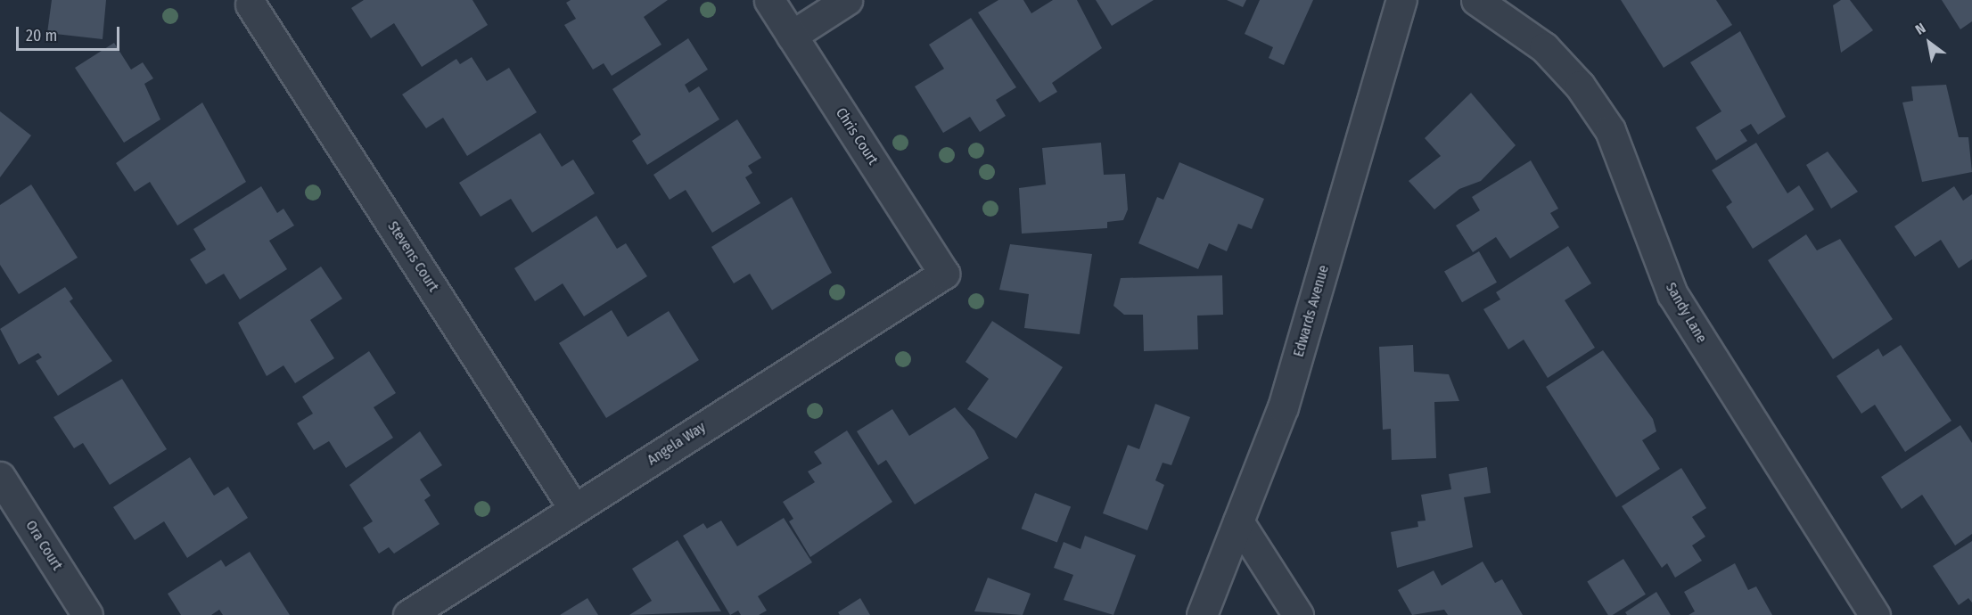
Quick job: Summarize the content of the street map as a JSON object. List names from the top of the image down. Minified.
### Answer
{"streets":{"street":["Chris Court","Stevens Court","Edwards Avenue","Sandy Lane","Angela Way","Ora Court"]},"crossings":[["Chris Court","Angela Way"],["Stevens Court","Angela Way"]],"scale_bar":"20 m","north":"top left"}
